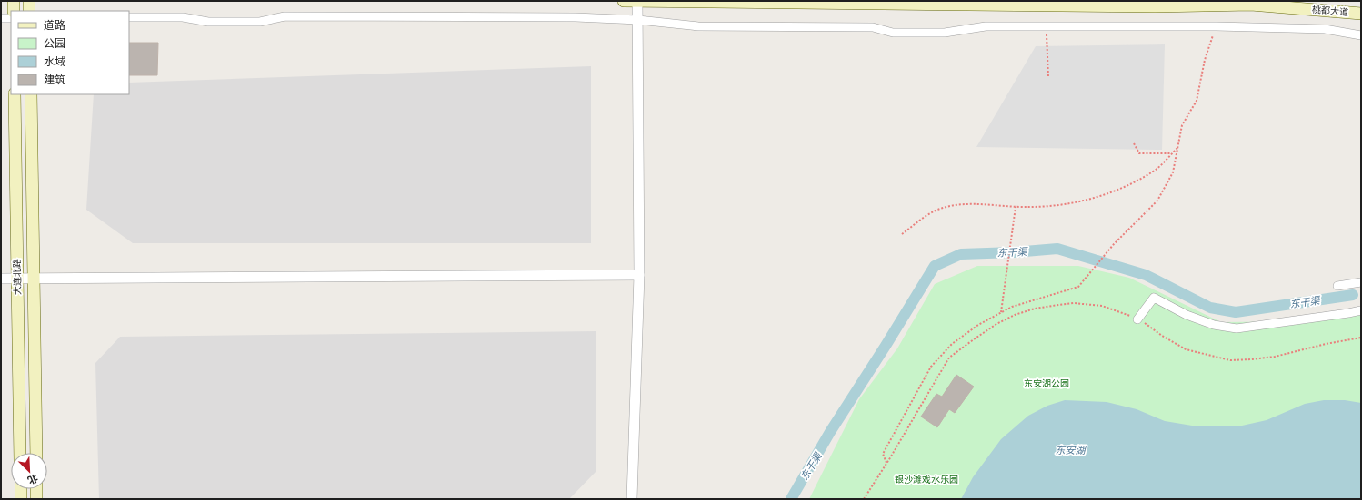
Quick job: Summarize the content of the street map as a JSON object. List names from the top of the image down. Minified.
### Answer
{"streets":{"main road":["桃都大道","大连北路"]},"water":["东干渠","东安湖"],"parks":["东安湖公园","银沙滩戏水乐园"],"legend":["道路","公园","水域","建筑"],"north":"bottom right"}
